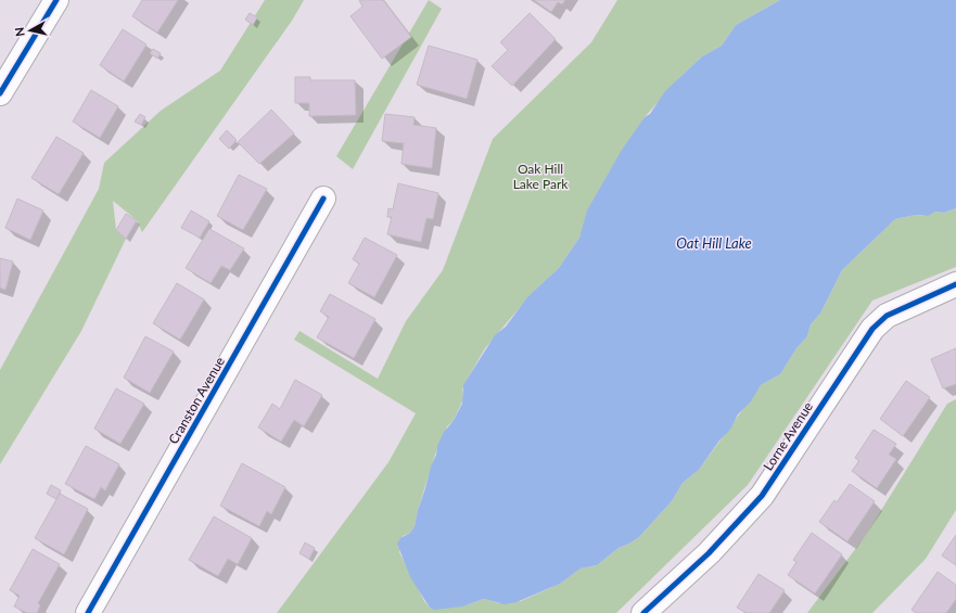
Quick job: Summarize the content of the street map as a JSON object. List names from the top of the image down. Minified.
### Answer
{"streets":{"street":["Cranston Avenue","Lorne Avenue"]},"water":["Oat Hill Lake"],"parks":["Oak Hill Lake Park"],"north":"left"}
